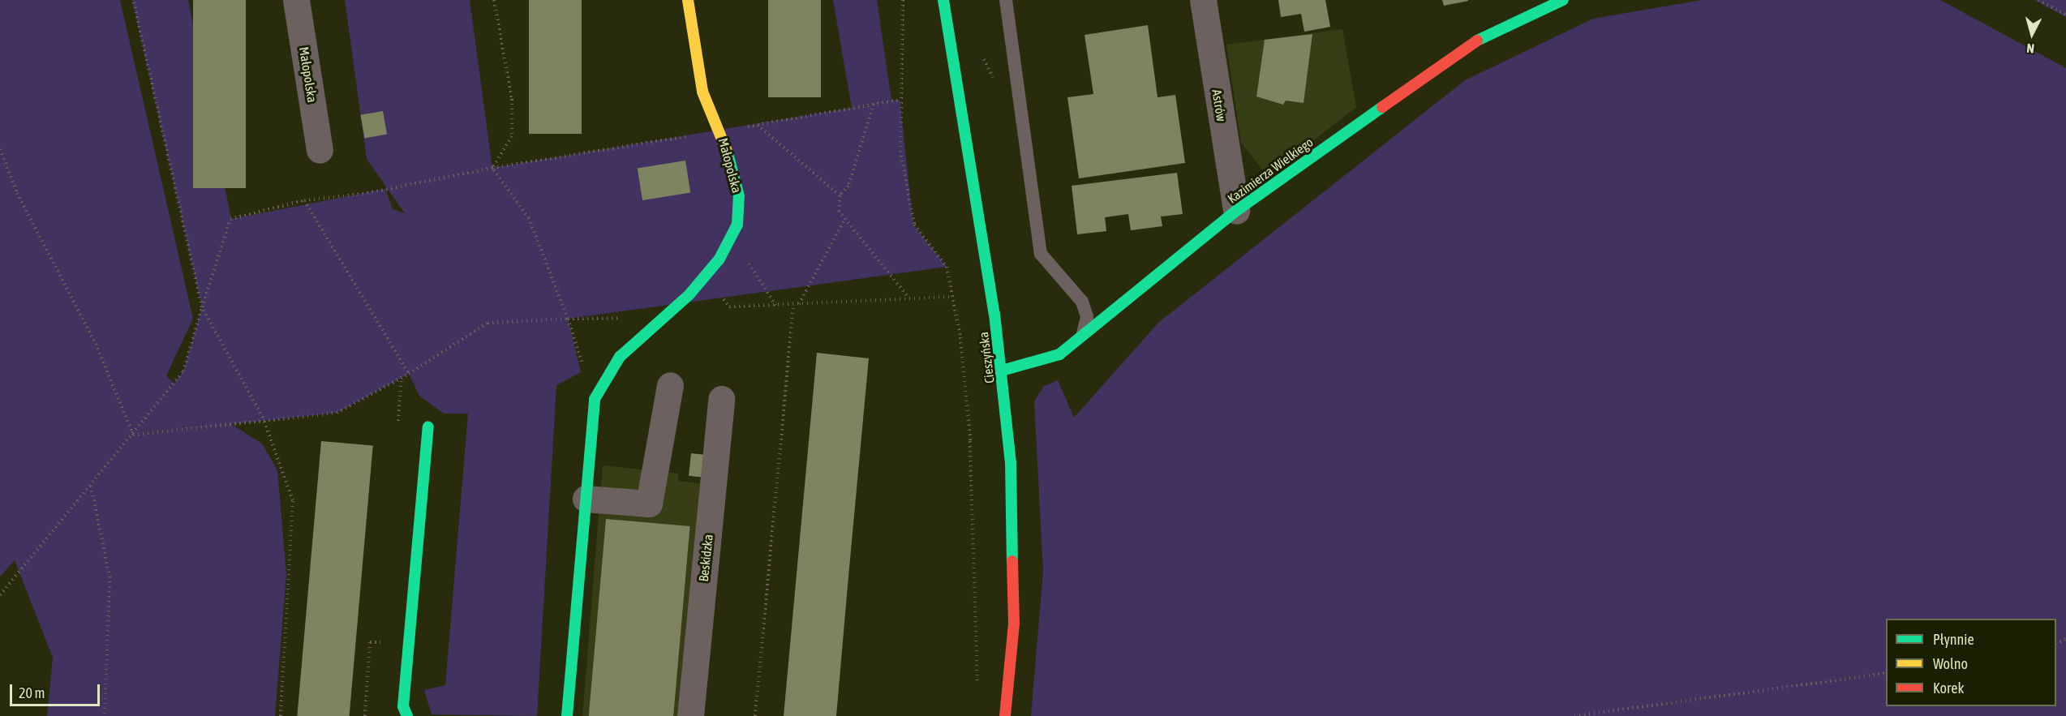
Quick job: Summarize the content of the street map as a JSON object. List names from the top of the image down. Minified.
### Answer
{"streets":{"street":["Małopolska","Astrów","Kazimierza Wielkiego","Cieszyńska","Beskidzka"]},"crossings":[["Astrów","Kazimierza Wielkiego"],["Kazimierza Wielkiego","Cieszyńska"]],"legend":["Płynnie","Wolno","Korek"],"scale_bar":"20 m","north":"bottom"}
